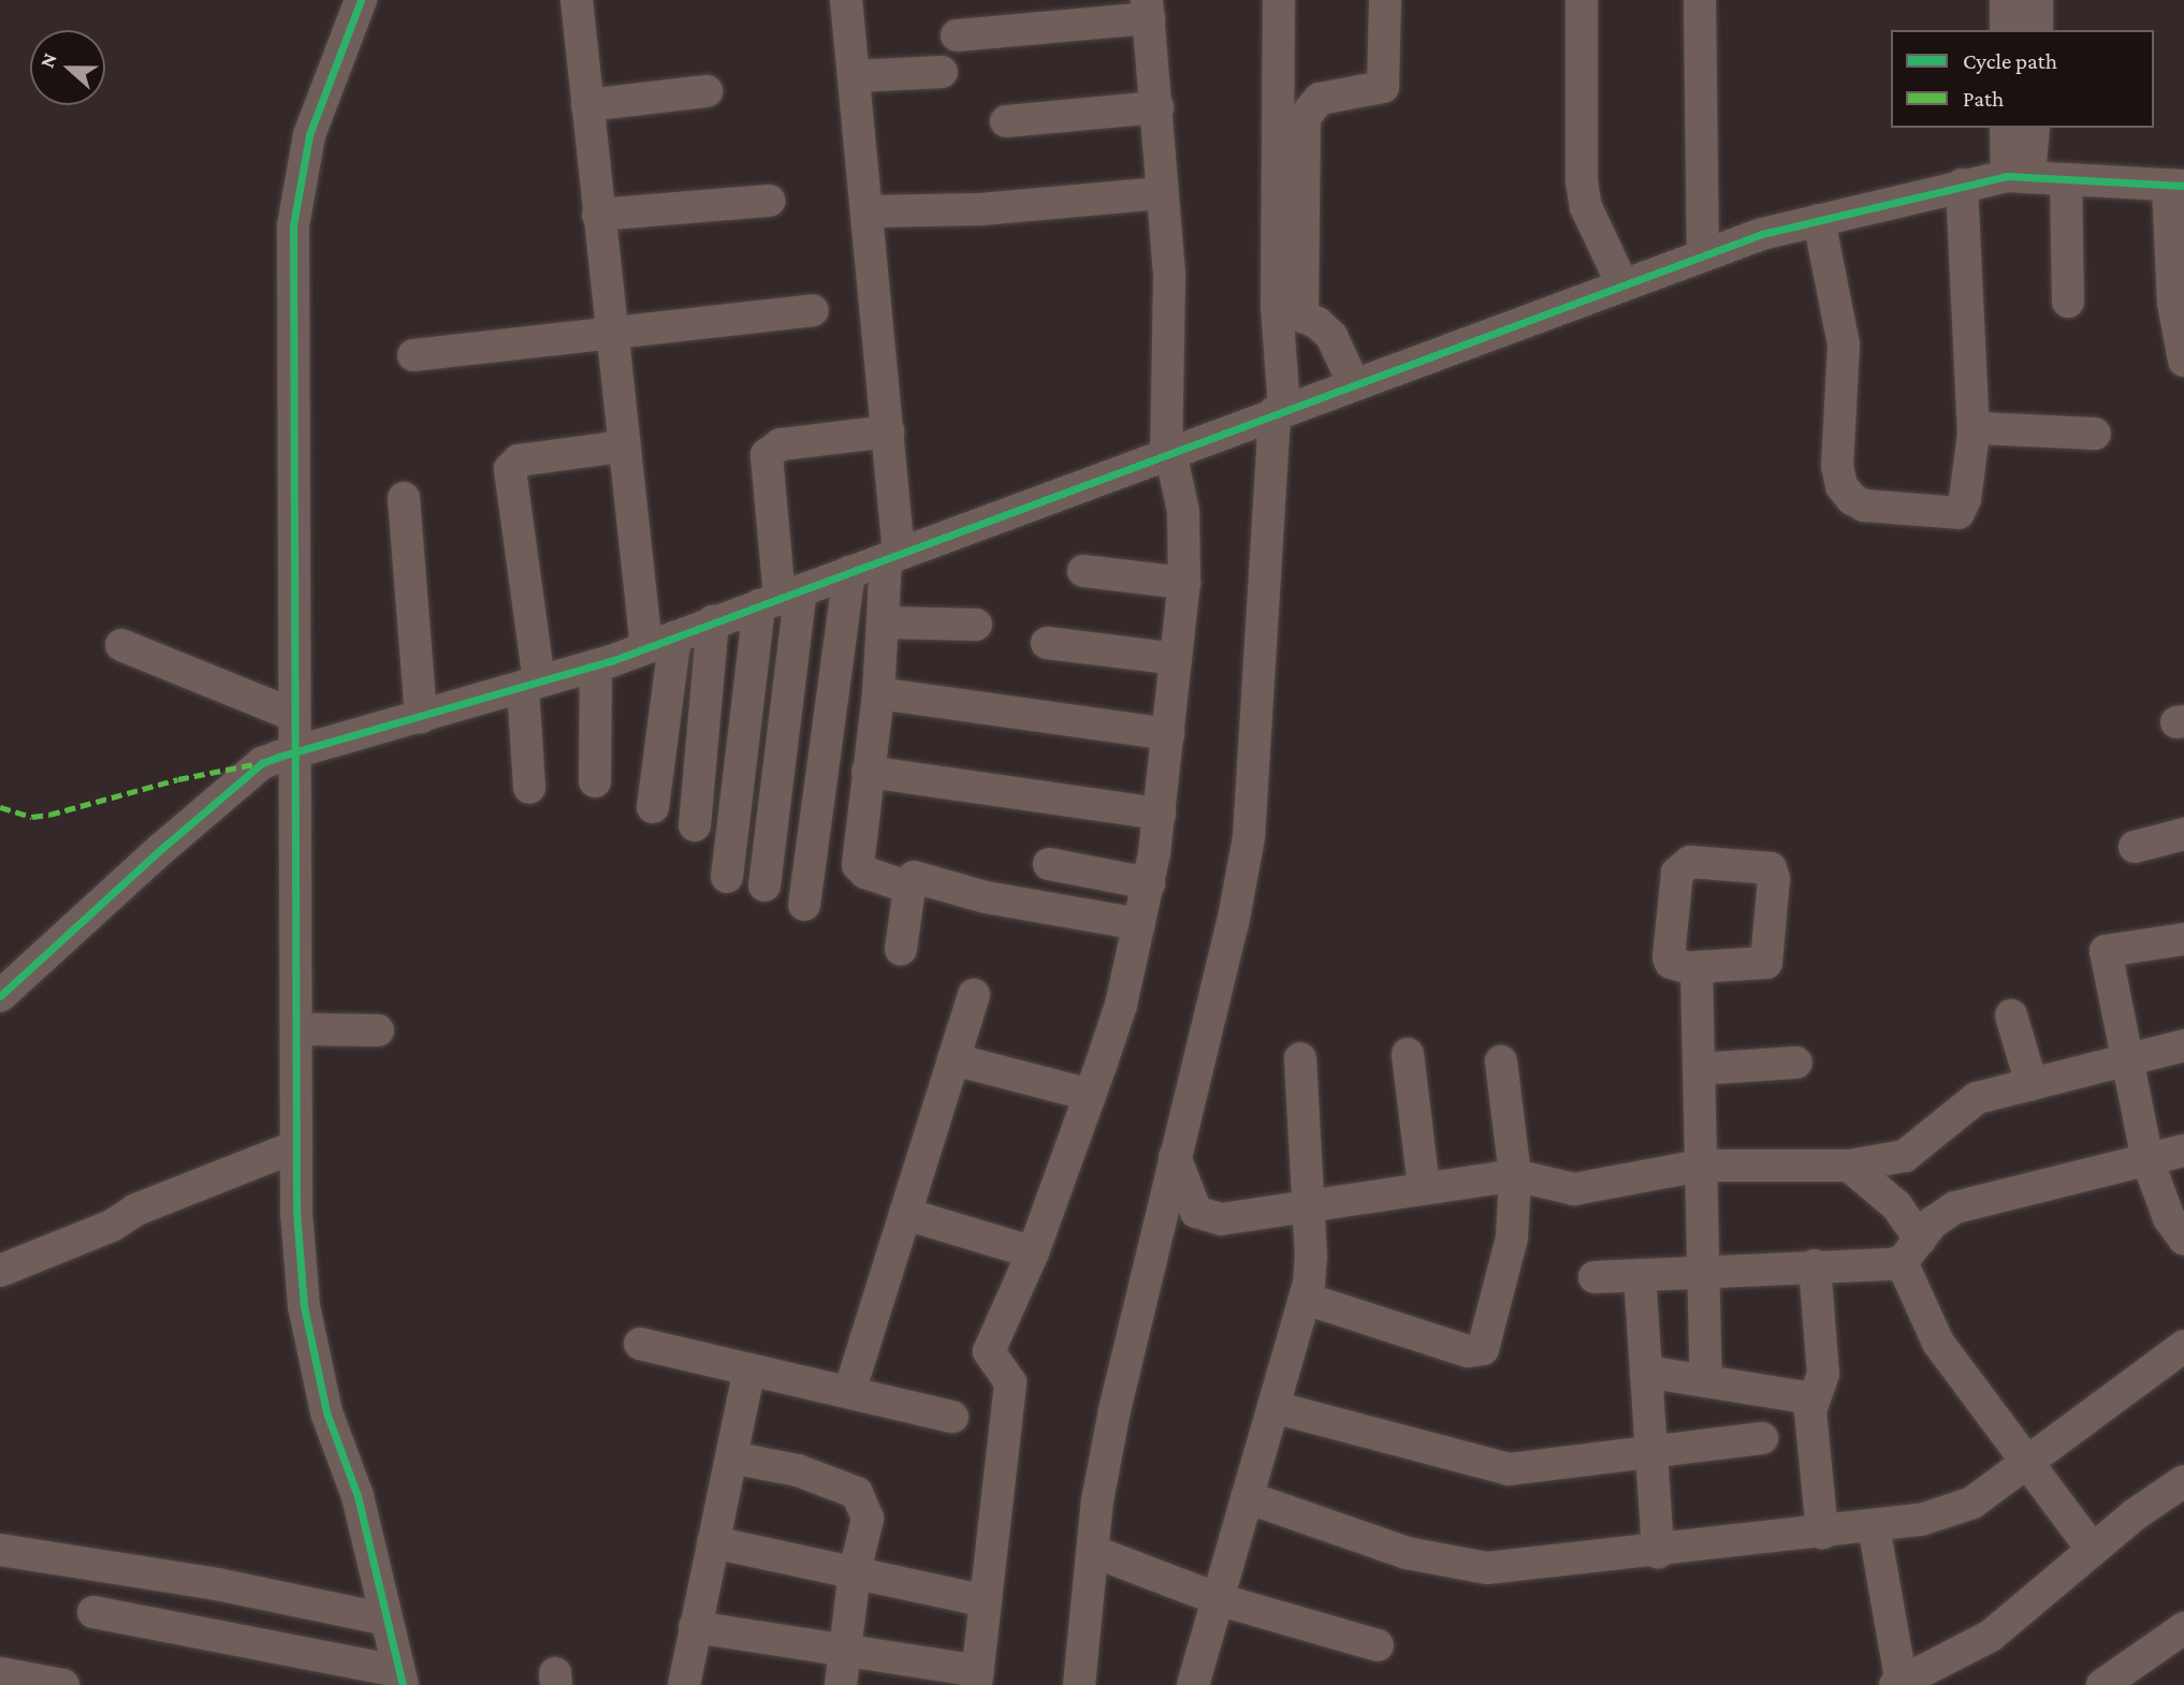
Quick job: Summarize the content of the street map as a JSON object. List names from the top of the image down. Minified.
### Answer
{"legend":["Cycle path","Path"],"north":"left"}
